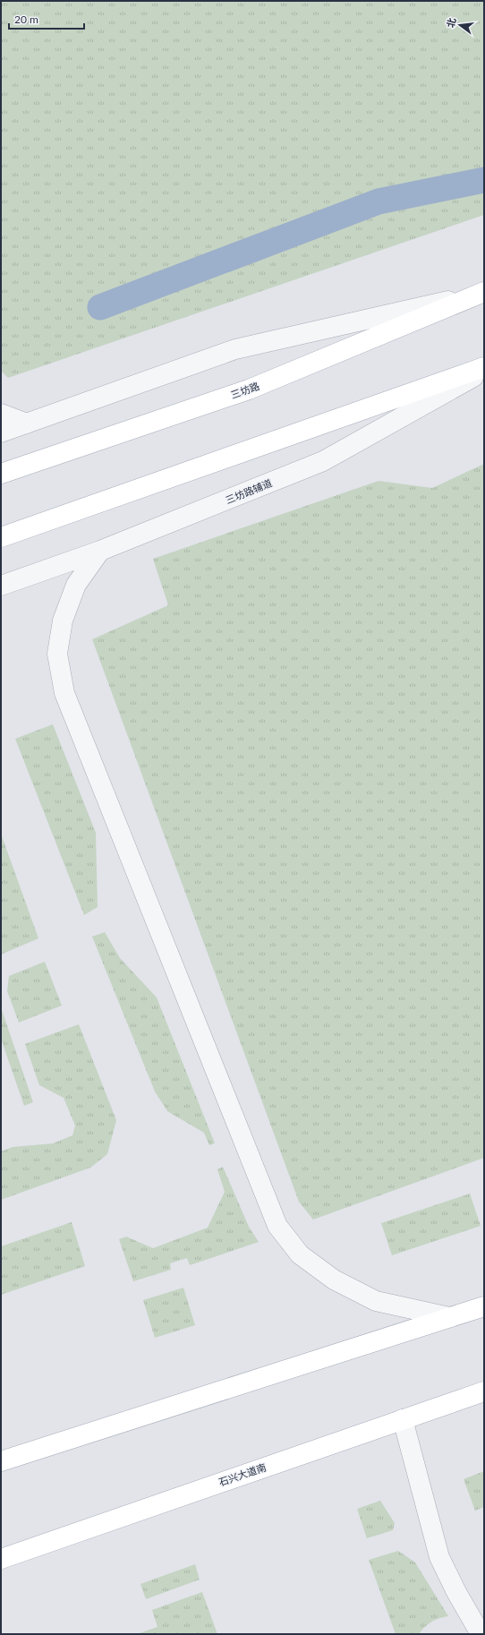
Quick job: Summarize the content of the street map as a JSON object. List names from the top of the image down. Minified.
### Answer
{"streets":{"main road":["三坊路","石兴大道南"],"street":["三坊路辅道"]},"scale_bar":"20 m","north":"left"}
